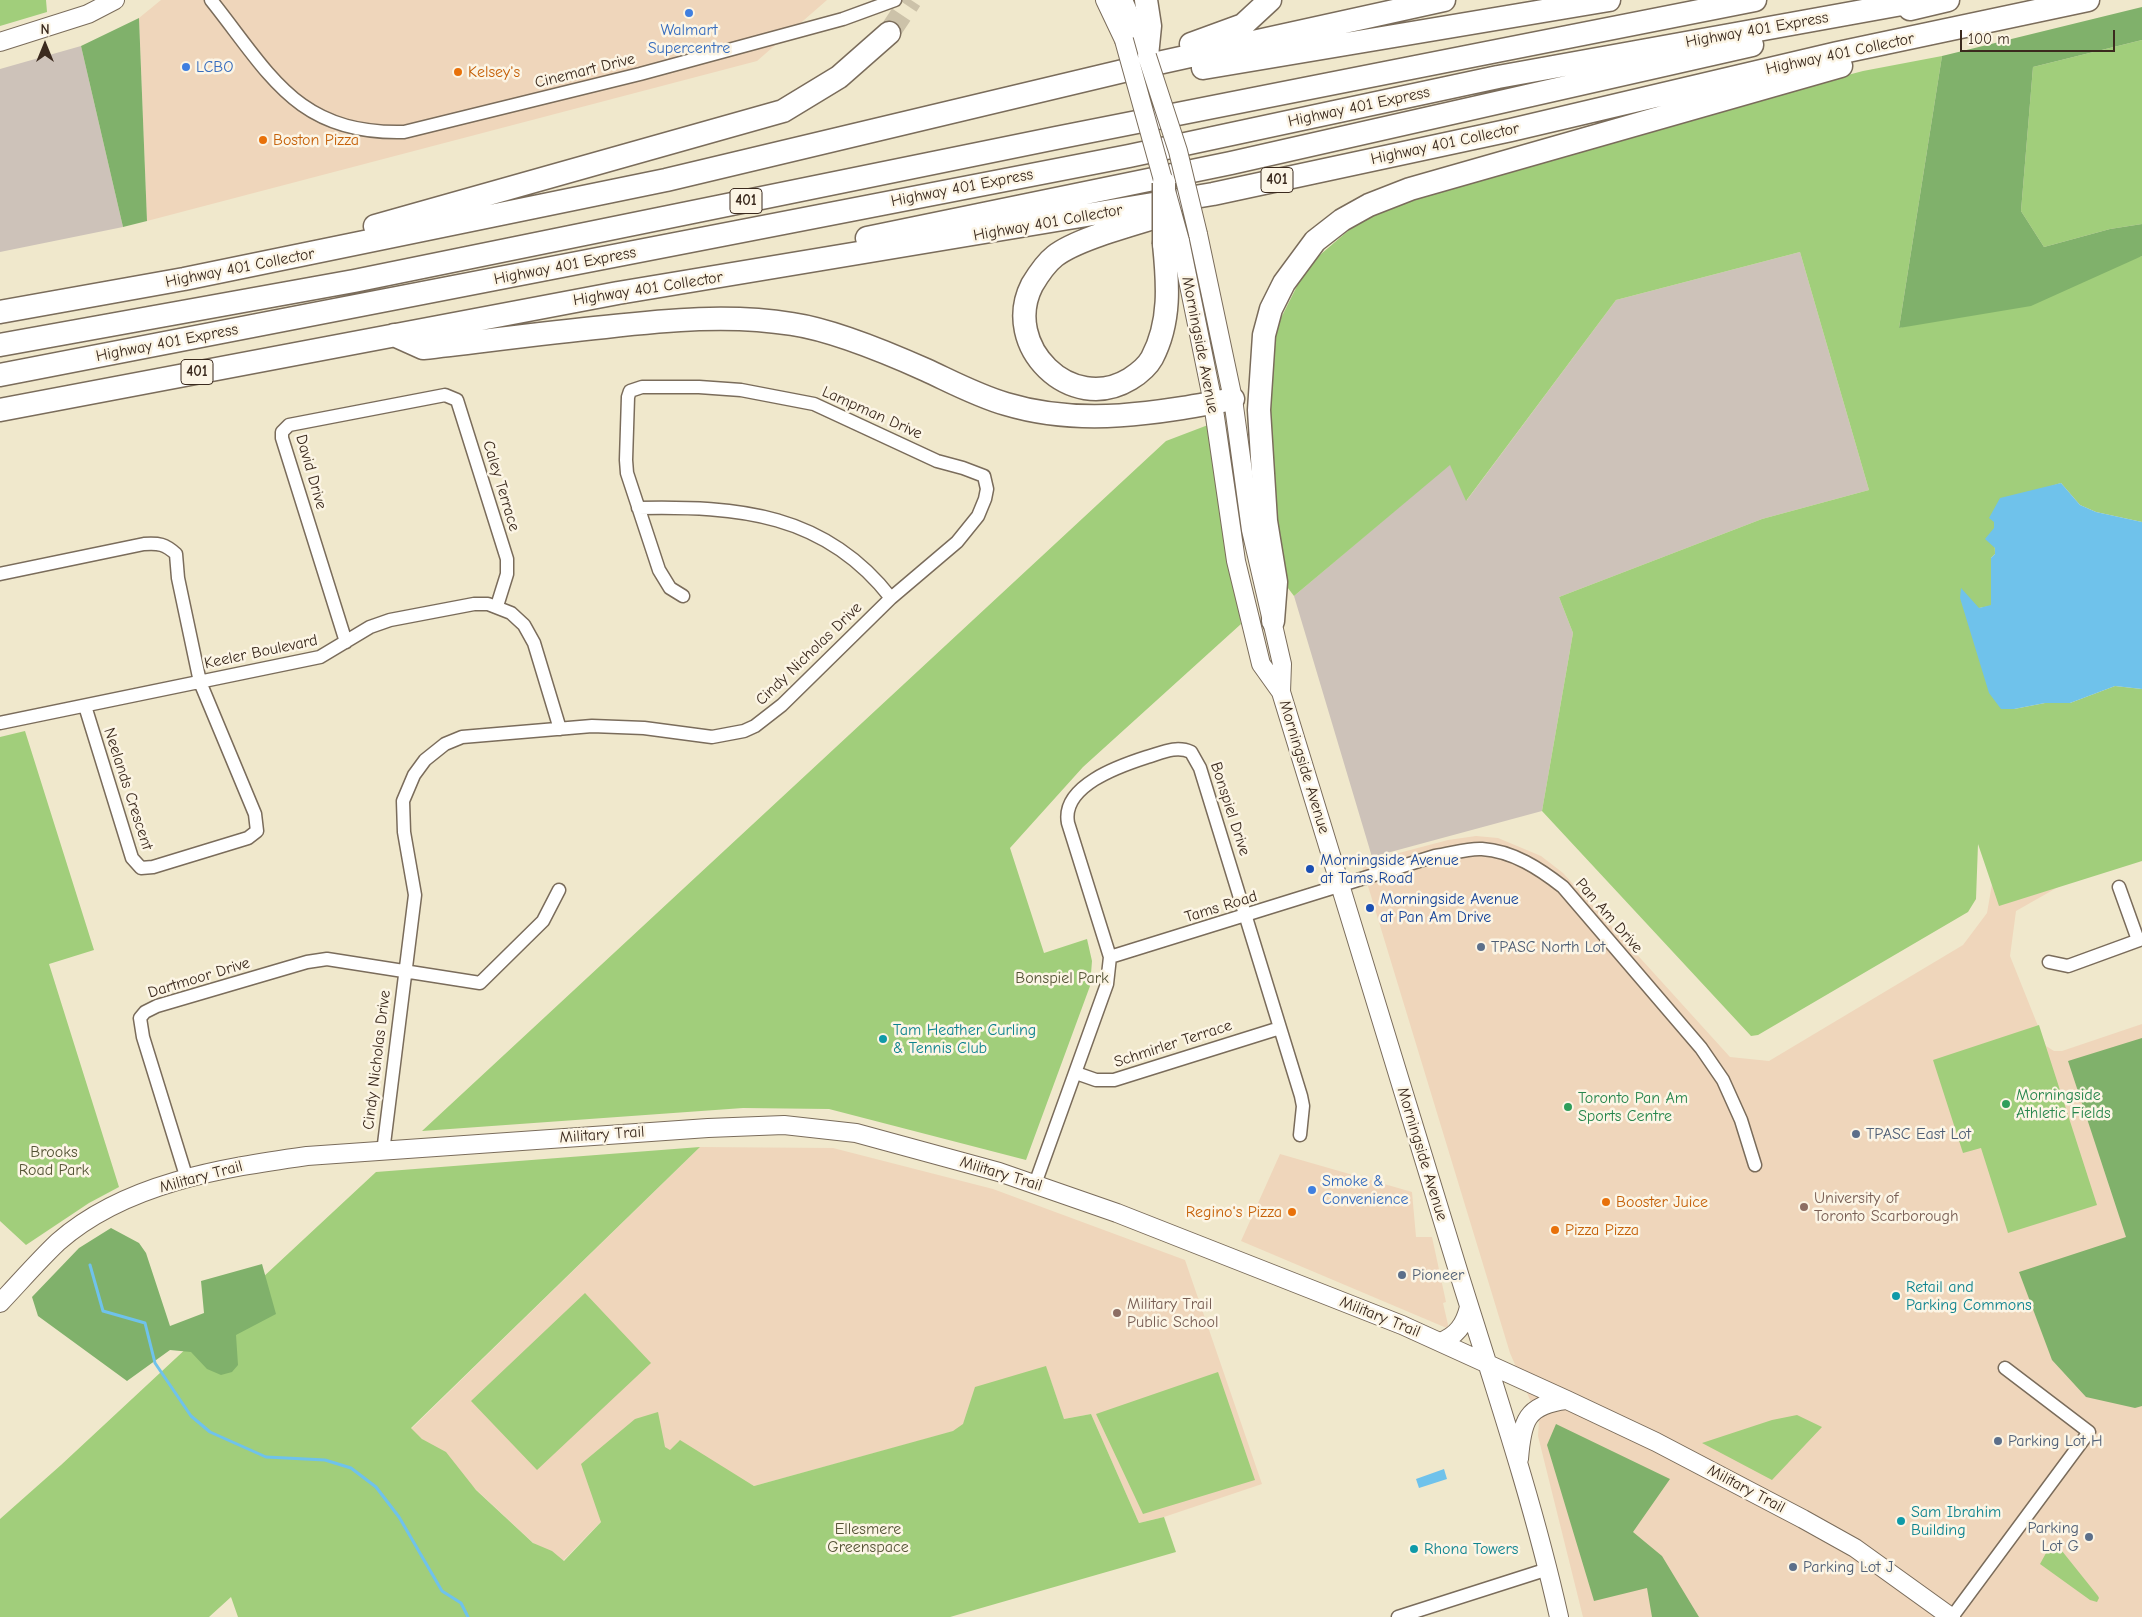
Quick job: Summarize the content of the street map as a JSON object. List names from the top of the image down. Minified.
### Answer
{"streets":{"highway":["Highway 401 Express","Highway 401 Collector","401"],"main road":["Morningside Avenue","Military Trail"],"street":["Cinemart Drive","Lampman Drive","David Drive","Caley Terrace","Keeler Boulevard","Cindy Nicholas Drive","Neelands Crescent","Bonspiel Drive","Tams Road","Pan Am Drive","Dartmoor Drive","Schmirler Terrace"]},"crossings":[["Highway 401 Collector","Morningside Avenue"],["Morningside Avenue","Tams Road"],["Morningside Avenue","Pan Am Drive"],["Morningside Avenue","Military Trail"],["Lampman Drive","Cindy Nicholas Drive"],["David Drive","Caley Terrace"],["David Drive","Keeler Boulevard"],["Caley Terrace","Keeler Boulevard"],["Keeler Boulevard","Cindy Nicholas Drive"],["Keeler Boulevard","Neelands Crescent"],["Cindy Nicholas Drive","Dartmoor Drive"],["Cindy Nicholas Drive","Military Trail"],["Bonspiel Drive","Tams Road"],["Bonspiel Drive","Schmirler Terrace"],["Bonspiel Drive","Military Trail"],["Tams Road","Pan Am Drive"],["Dartmoor Drive","Military Trail"]],"parks":["Bonspiel Park","Brooks Road Park","Ellesmere Greenspace"],"places":["Walmart Supercentre","LCBO","Kelsey's","Boston Pizza","Morningside Avenue at Tams Road","Morningside Avenue at Pan Am Drive","TPASC North Lot","Tam Heather Curling & Tennis Club","Morningside Athletic Fields","Toronto Pan Am Sports Centre","TPASC East Lot","Smoke & Convenience","Booster Juice","University of Toronto Scarborough","Regino's Pizza","Pizza Pizza","Pioneer","Retail and Parking Commons","Military Trail Public School","Parking Lot H","Sam Ibrahim Building","Parking Lot G","Rhona Towers","Parking Lot J"],"scale_bar":"100 m","north":"top"}
